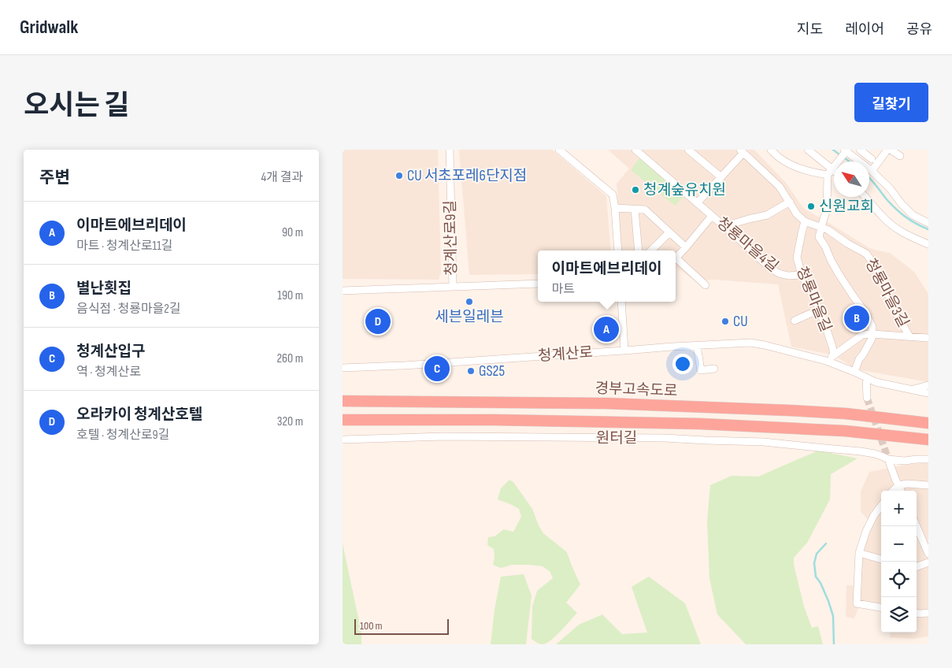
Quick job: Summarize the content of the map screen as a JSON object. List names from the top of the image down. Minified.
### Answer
{"streets":{"highway":["경부고속도로"],"street":["청계산로9길","청룡마을4길","청룡마을3길","청룡마을길","청계산로","원터길"]},"crossings":[["청룡마을4길","청룡마을길"],["청룡마을3길","청룡마을길"]],"places":["CU 서초포레6단지점","청계숲유치원","신원교회","세븐일레븐","CU","GS25"],"scale_bar":"100 m","north":"top left","page":{"header":"Gridwalk","nav":["지도","레이어","공유"],"title":"오시는 길","buttons":"길찾기","heading":["주변","4개 결과"],"list":[{"mark":"A","name":"이마트에브리데이","note":"마트 · 청계산로11길","value":"90 m"},{"mark":"B","name":"별난횟집","note":"음식점 · 청룡마을2길","value":"190 m"},{"mark":"C","name":"청계산입구","note":"역 · 청계산로","value":"260 m"},{"mark":"D","name":"오라카이 청계산호텔","note":"호텔 · 청계산로9길","value":"320 m"}],"popup":["이마트에브리데이","마트"],"pins":["B","D","A","C"],"map_buttons":["+","−"],"scale":"100 m"}}
